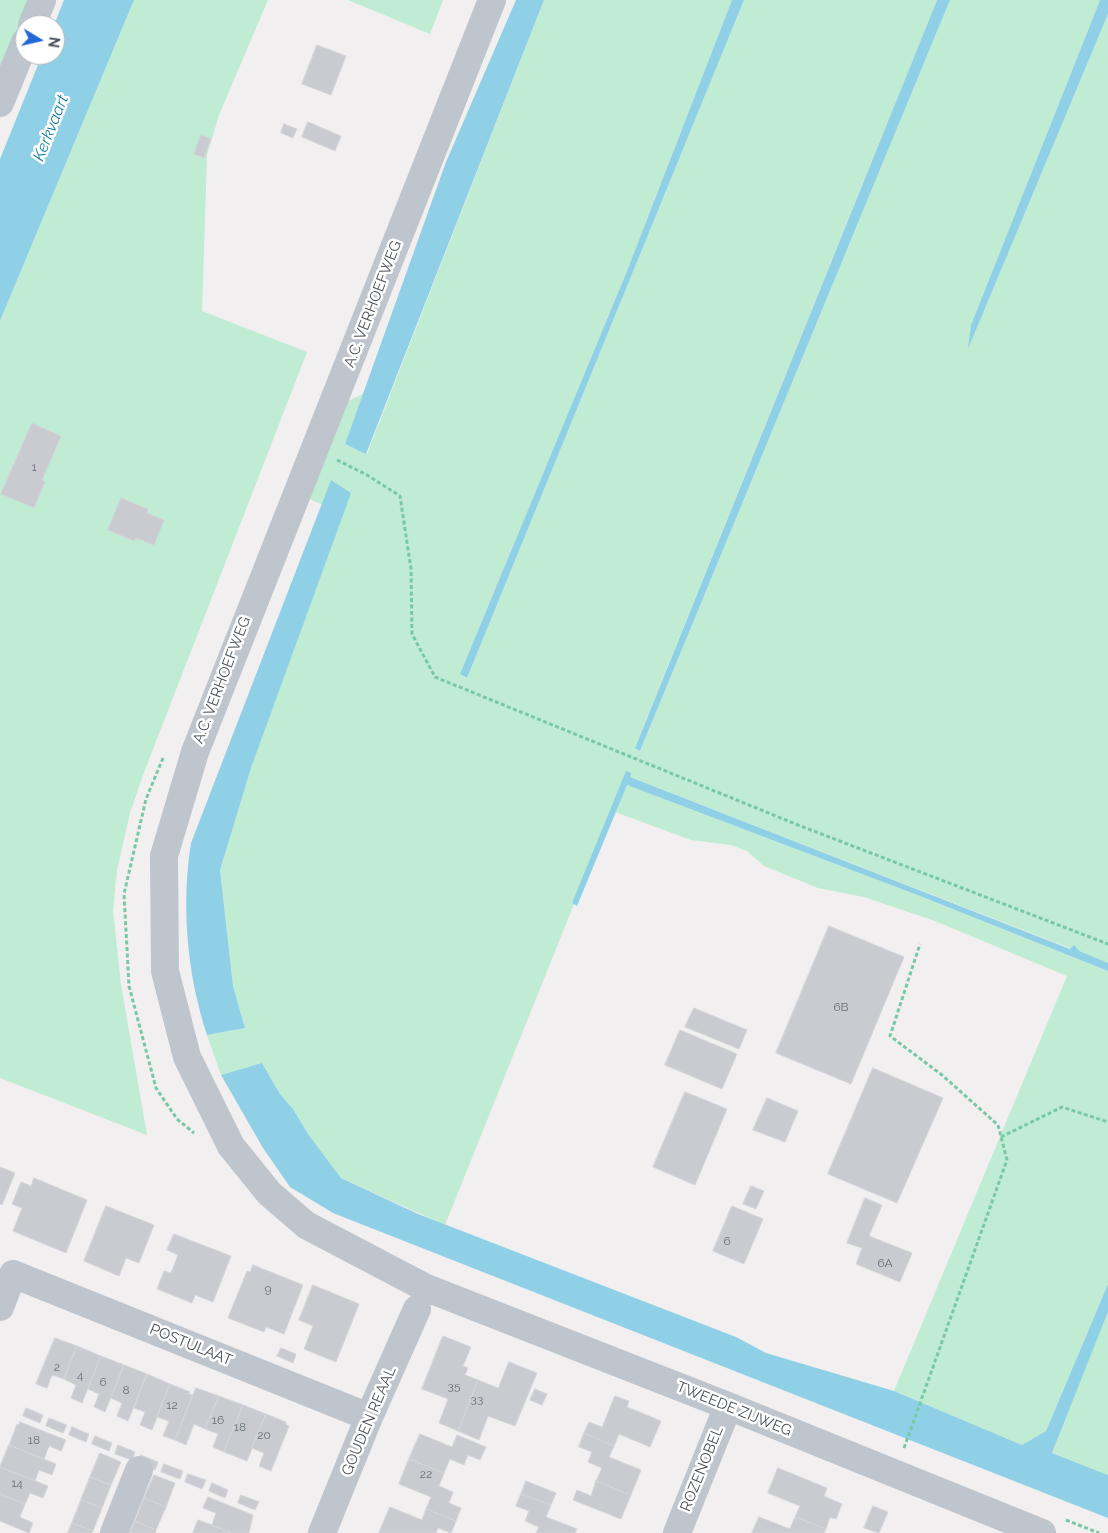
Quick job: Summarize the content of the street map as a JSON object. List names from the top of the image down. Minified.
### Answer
{"streets":{"street":["A.C. VERHOEFWEG","POSTULAAT","TWEEDE ZIJWEG","GOUDEN REAAL","ROZENOBEL"]},"crossings":[["A.C. VERHOEFWEG","TWEEDE ZIJWEG"],["A.C. VERHOEFWEG","GOUDEN REAAL"],["POSTULAAT","GOUDEN REAAL"],["TWEEDE ZIJWEG","GOUDEN REAAL"],["TWEEDE ZIJWEG","ROZENOBEL"]],"water":["Kerkvaart"],"house_numbers":["1","6B","6","6A","9","2","4","6","35","8","33","12","16","18","20","18","22","14"],"north":"right"}
